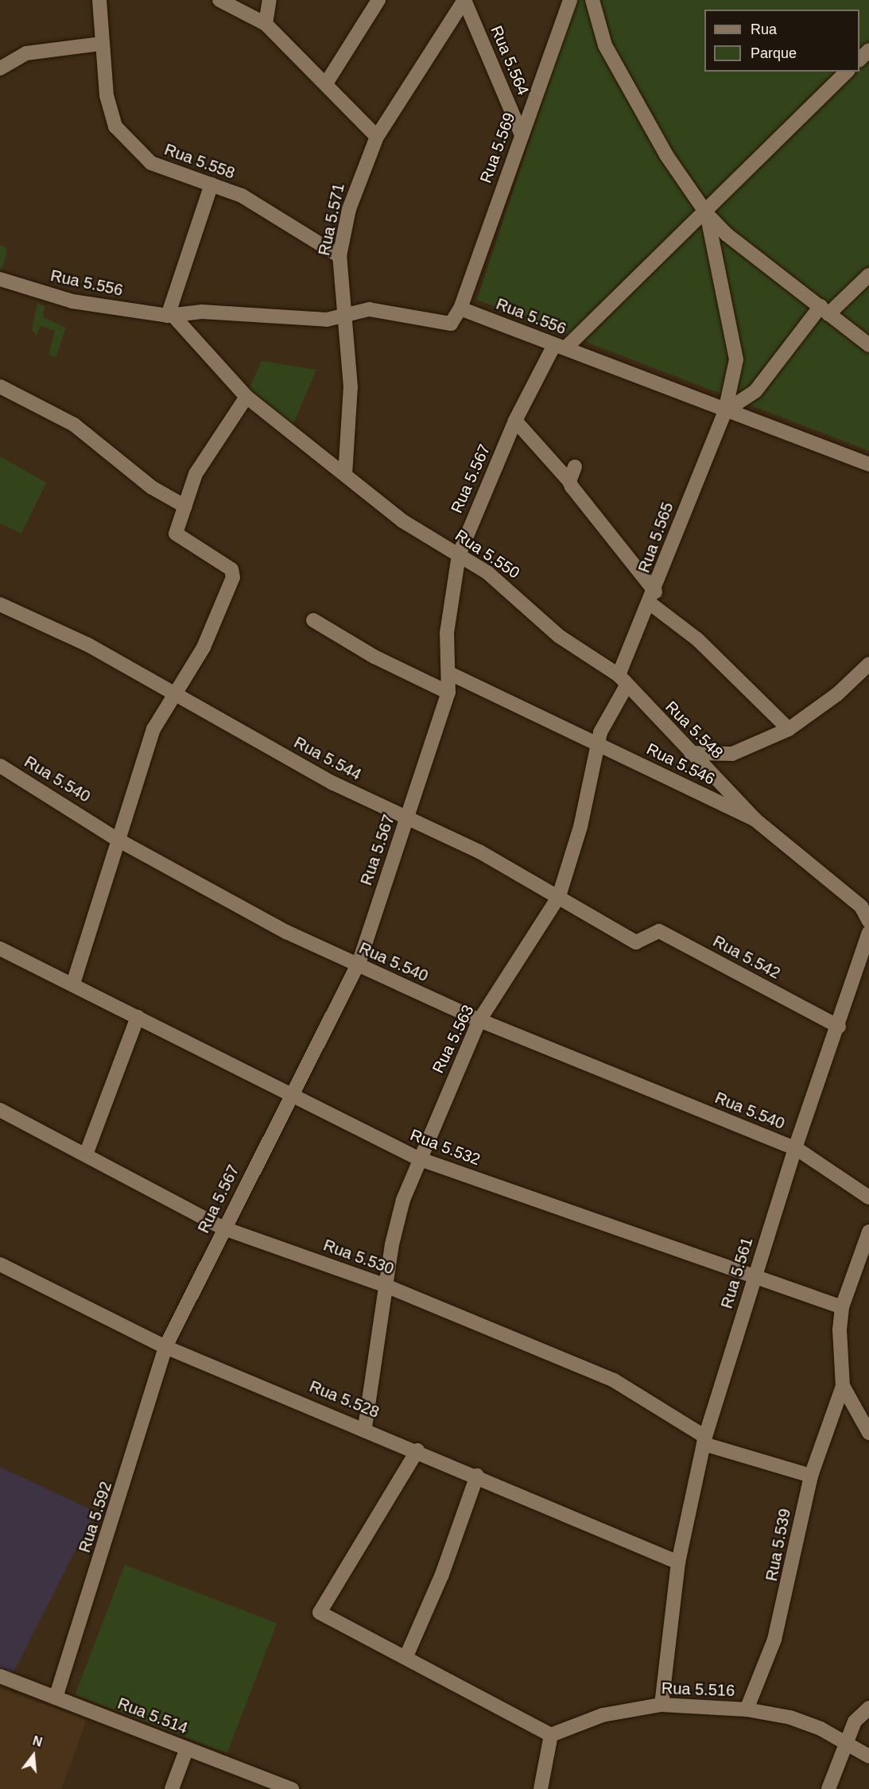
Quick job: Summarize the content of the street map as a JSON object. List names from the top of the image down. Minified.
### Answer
{"streets":{"street":["Rua 5.564","Rua 5.569","Rua 5.558","Rua 5.571","Rua 5.556","Rua 5.567","Rua 5.565","Rua 5.550","Rua 5.548","Rua 5.544","Rua 5.546","Rua 5.540","Rua 5.542","Rua 5.563","Rua 5.532","Rua 5.530","Rua 5.561","Rua 5.528","Rua 5.592","Rua 5.539","Rua 5.516","Rua 5.514"]},"crossings":[["Rua 5.564","Rua 5.569"],["Rua 5.564","Rua 5.571"],["Rua 5.569","Rua 5.556"],["Rua 5.558","Rua 5.571"],["Rua 5.571","Rua 5.556"],["Rua 5.571","Rua 5.550"],["Rua 5.556","Rua 5.567"],["Rua 5.556","Rua 5.565"],["Rua 5.556","Rua 5.550"],["Rua 5.567","Rua 5.565"],["Rua 5.567","Rua 5.550"],["Rua 5.567","Rua 5.544"],["Rua 5.567","Rua 5.546"],["Rua 5.567","Rua 5.540"],["Rua 5.567","Rua 5.532"],["Rua 5.567","Rua 5.530"],["Rua 5.567","Rua 5.528"],["Rua 5.567","Rua 5.592"],["Rua 5.565","Rua 5.550"],["Rua 5.565","Rua 5.548"],["Rua 5.565","Rua 5.563"],["Rua 5.550","Rua 5.548"],["Rua 5.550","Rua 5.563"],["Rua 5.548","Rua 5.546"],["Rua 5.548","Rua 5.563"],["Rua 5.544","Rua 5.542"],["Rua 5.544","Rua 5.563"],["Rua 5.546","Rua 5.563"],["Rua 5.540","Rua 5.563"],["Rua 5.540","Rua 5.561"],["Rua 5.542","Rua 5.561"],["Rua 5.563","Rua 5.532"],["Rua 5.563","Rua 5.530"],["Rua 5.563","Rua 5.528"],["Rua 5.532","Rua 5.561"],["Rua 5.530","Rua 5.561"],["Rua 5.530","Rua 5.539"],["Rua 5.561","Rua 5.528"],["Rua 5.561","Rua 5.516"],["Rua 5.528","Rua 5.592"],["Rua 5.592","Rua 5.514"],["Rua 5.539","Rua 5.516"]],"legend":["Rua","Parque"],"north":"top"}
